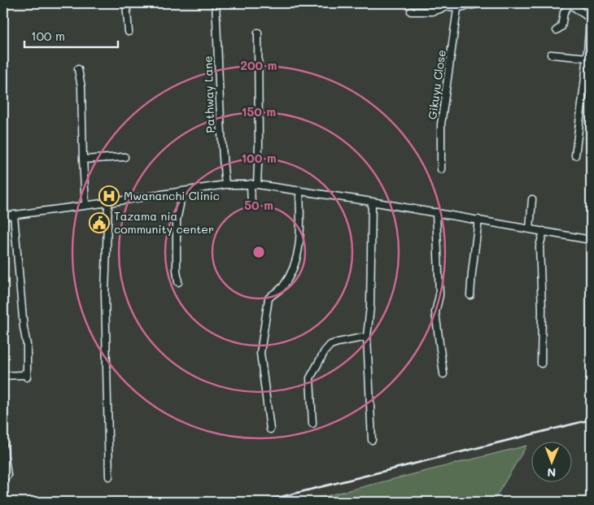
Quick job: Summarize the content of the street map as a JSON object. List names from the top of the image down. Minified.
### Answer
{"streets":{"street":["Gikuyu Close","Pathway Lane"]},"places":{"hospital":["Mwananchi Clinic"],"public building":["Tazama nia community center"]},"scale_bar":"100 m","north":"bottom","rings":["200 m","150 m","100 m","50 m"]}
